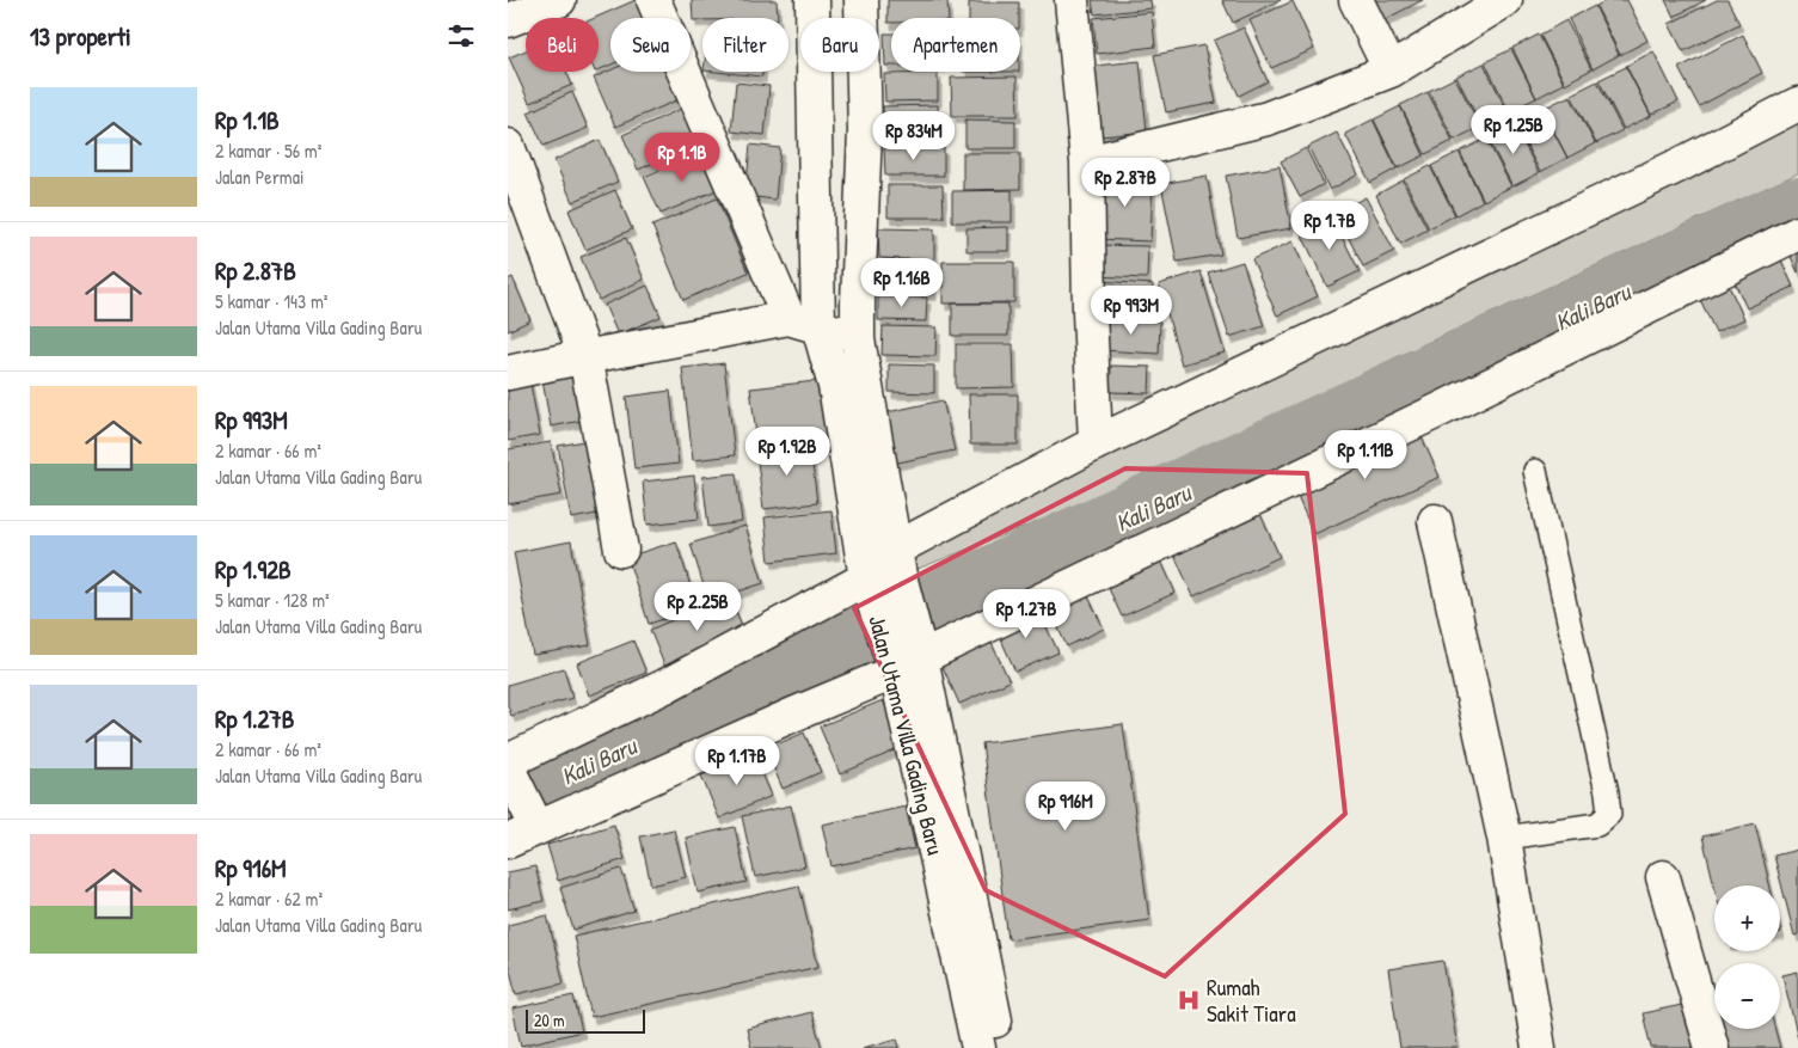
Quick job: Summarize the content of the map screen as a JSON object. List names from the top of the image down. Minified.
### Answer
{"streets":{"street":["Jalan Utama Villa Gading Baru"]},"water":["Kali Baru"],"places":{"hospital":["Rumah Sakit Tiara"]},"scale_bar":"20 m","page":{"heading":"13 properti","chip":["Beli","Sewa","Filter","Baru","Apartemen"],"list":[{"name":"Rp 1.1B","note":"2 kamar · 56 m² · Jalan Permai"},{"name":"Rp 2.87B","note":"5 kamar · 143 m² · Jalan Utama Villa Gading Baru"},{"name":"Rp 993M","note":"2 kamar · 66 m² · Jalan Utama Villa Gading Baru"},{"name":"Rp 1.92B","note":"5 kamar · 128 m² · Jalan Utama Villa Gading Baru"},{"name":"Rp 1.27B","note":"2 kamar · 66 m² · Jalan Utama Villa Gading Baru"},{"name":"Rp 916M","note":"2 kamar · 62 m² · Jalan Utama Villa Gading Baru"}],"price":["Rp 1.25B","Rp 834M","Rp 1.1B","Rp 2.87B","Rp 1.7B","Rp 1.16B","Rp 993M","Rp 1.92B","Rp 1.11B","Rp 2.25B","Rp 1.27B","Rp 1.17B","Rp 916M"],"map_buttons":["+","−"],"scale":"20 m"}}
